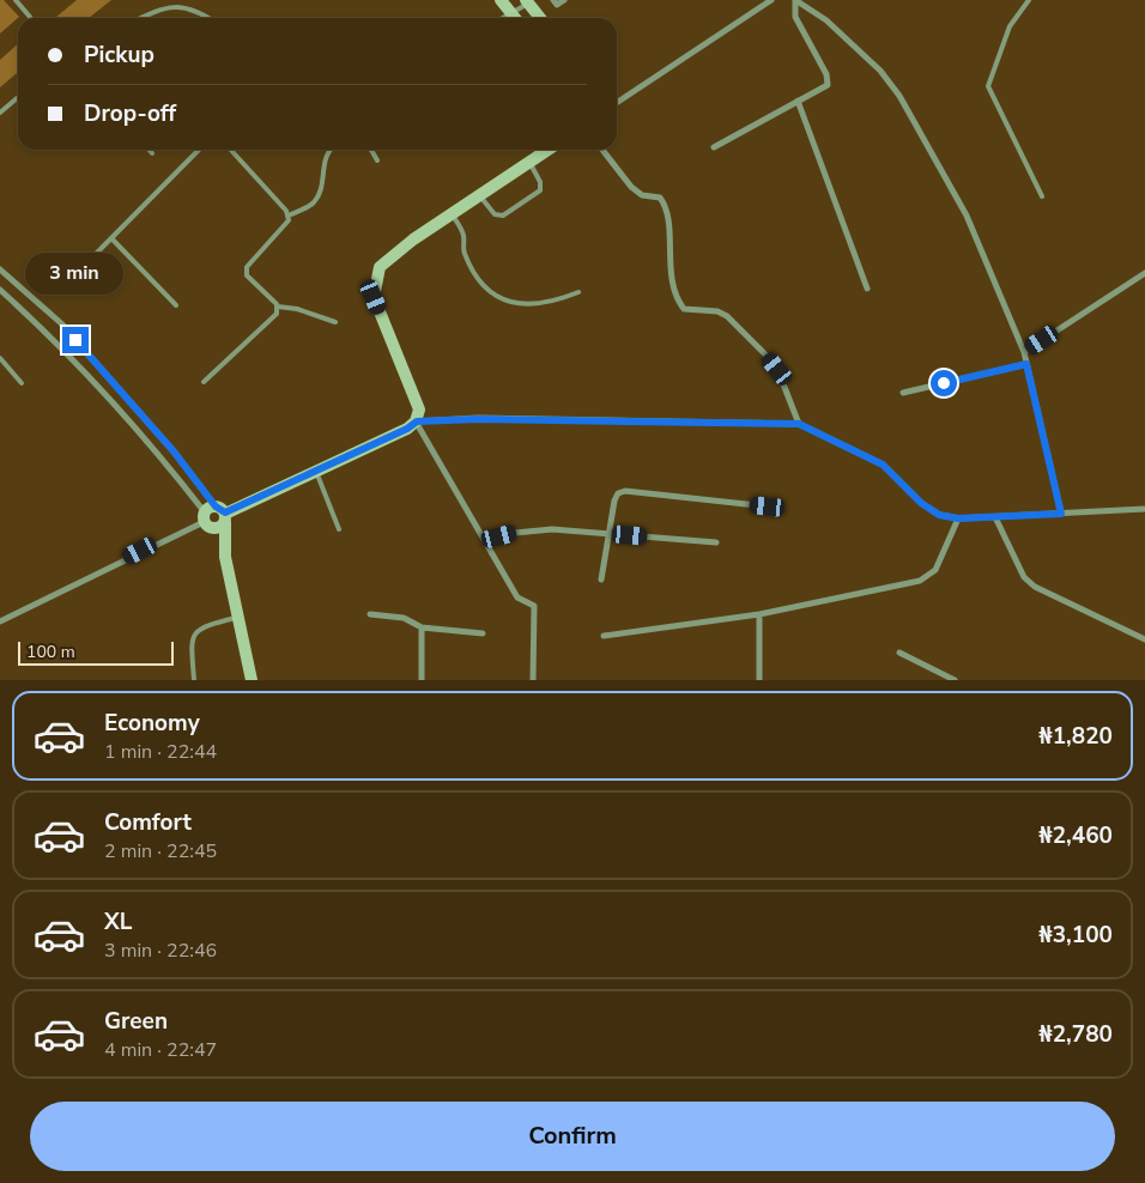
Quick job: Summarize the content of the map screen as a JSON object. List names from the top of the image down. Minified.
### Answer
{"scale_bar":"100 m","page":{"banner":["Pickup","Drop-off"],"bubble":"3 min","scale":"100 m","list":[{"name":"Economy","note":"1 min · 22:44","value":"₦1,820"},{"name":"Comfort","note":"2 min · 22:45","value":"₦2,460"},{"name":"XL","note":"3 min · 22:46","value":"₦3,100"},{"name":"Green","note":"4 min · 22:47","value":"₦2,780"}],"buttons":"Confirm"}}
